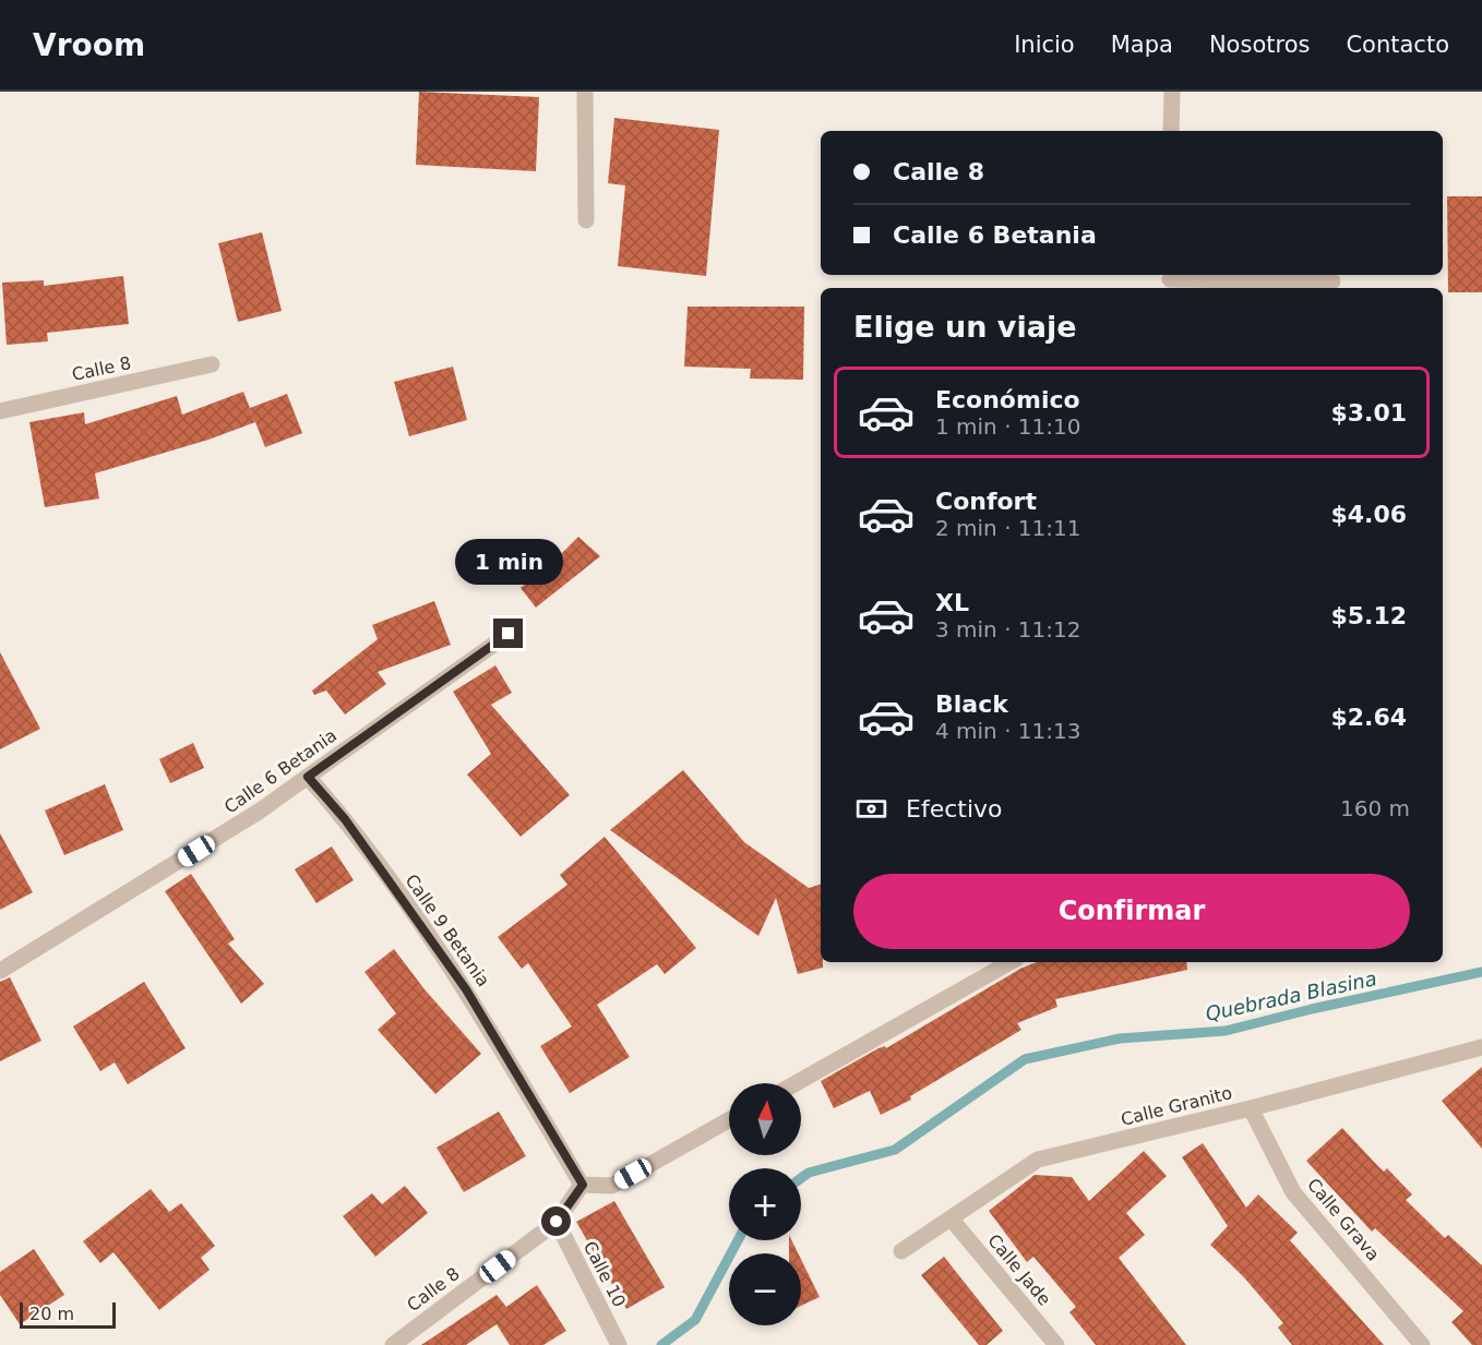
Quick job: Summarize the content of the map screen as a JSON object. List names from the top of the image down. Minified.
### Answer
{"streets":{"street":["Calle 8","Calle 6 Betania","Calle 9 Betania","Calle Granito","Calle Grava","Calle Jade","Calle 10"]},"crossings":[["Calle 8","Calle 9 Betania"],["Calle 8","Calle 10"],["Calle 6 Betania","Calle 9 Betania"],["Calle Granito","Calle Grava"],["Calle Granito","Calle Jade"]],"water":["Quebrada Blasina"],"scale_bar":"20 m","north":"top","page":{"header":"Vroom","nav":["Inicio","Mapa","Nosotros","Contacto"],"banner":["Calle 8","Calle 6 Betania"],"heading":"Elige un viaje","list":[{"name":"Económico","note":"1 min · 11:10","value":"$3.01"},{"name":"Confort","note":"2 min · 11:11","value":"$4.06"},{"name":"XL","note":"3 min · 11:12","value":"$5.12"},{"name":"Black","note":"4 min · 11:13","value":"$2.64"}],"bubble":"1 min","pay":["Efectivo","160 m"],"buttons":"Confirmar","map_buttons":["+","−"],"scale":"20 m"}}
